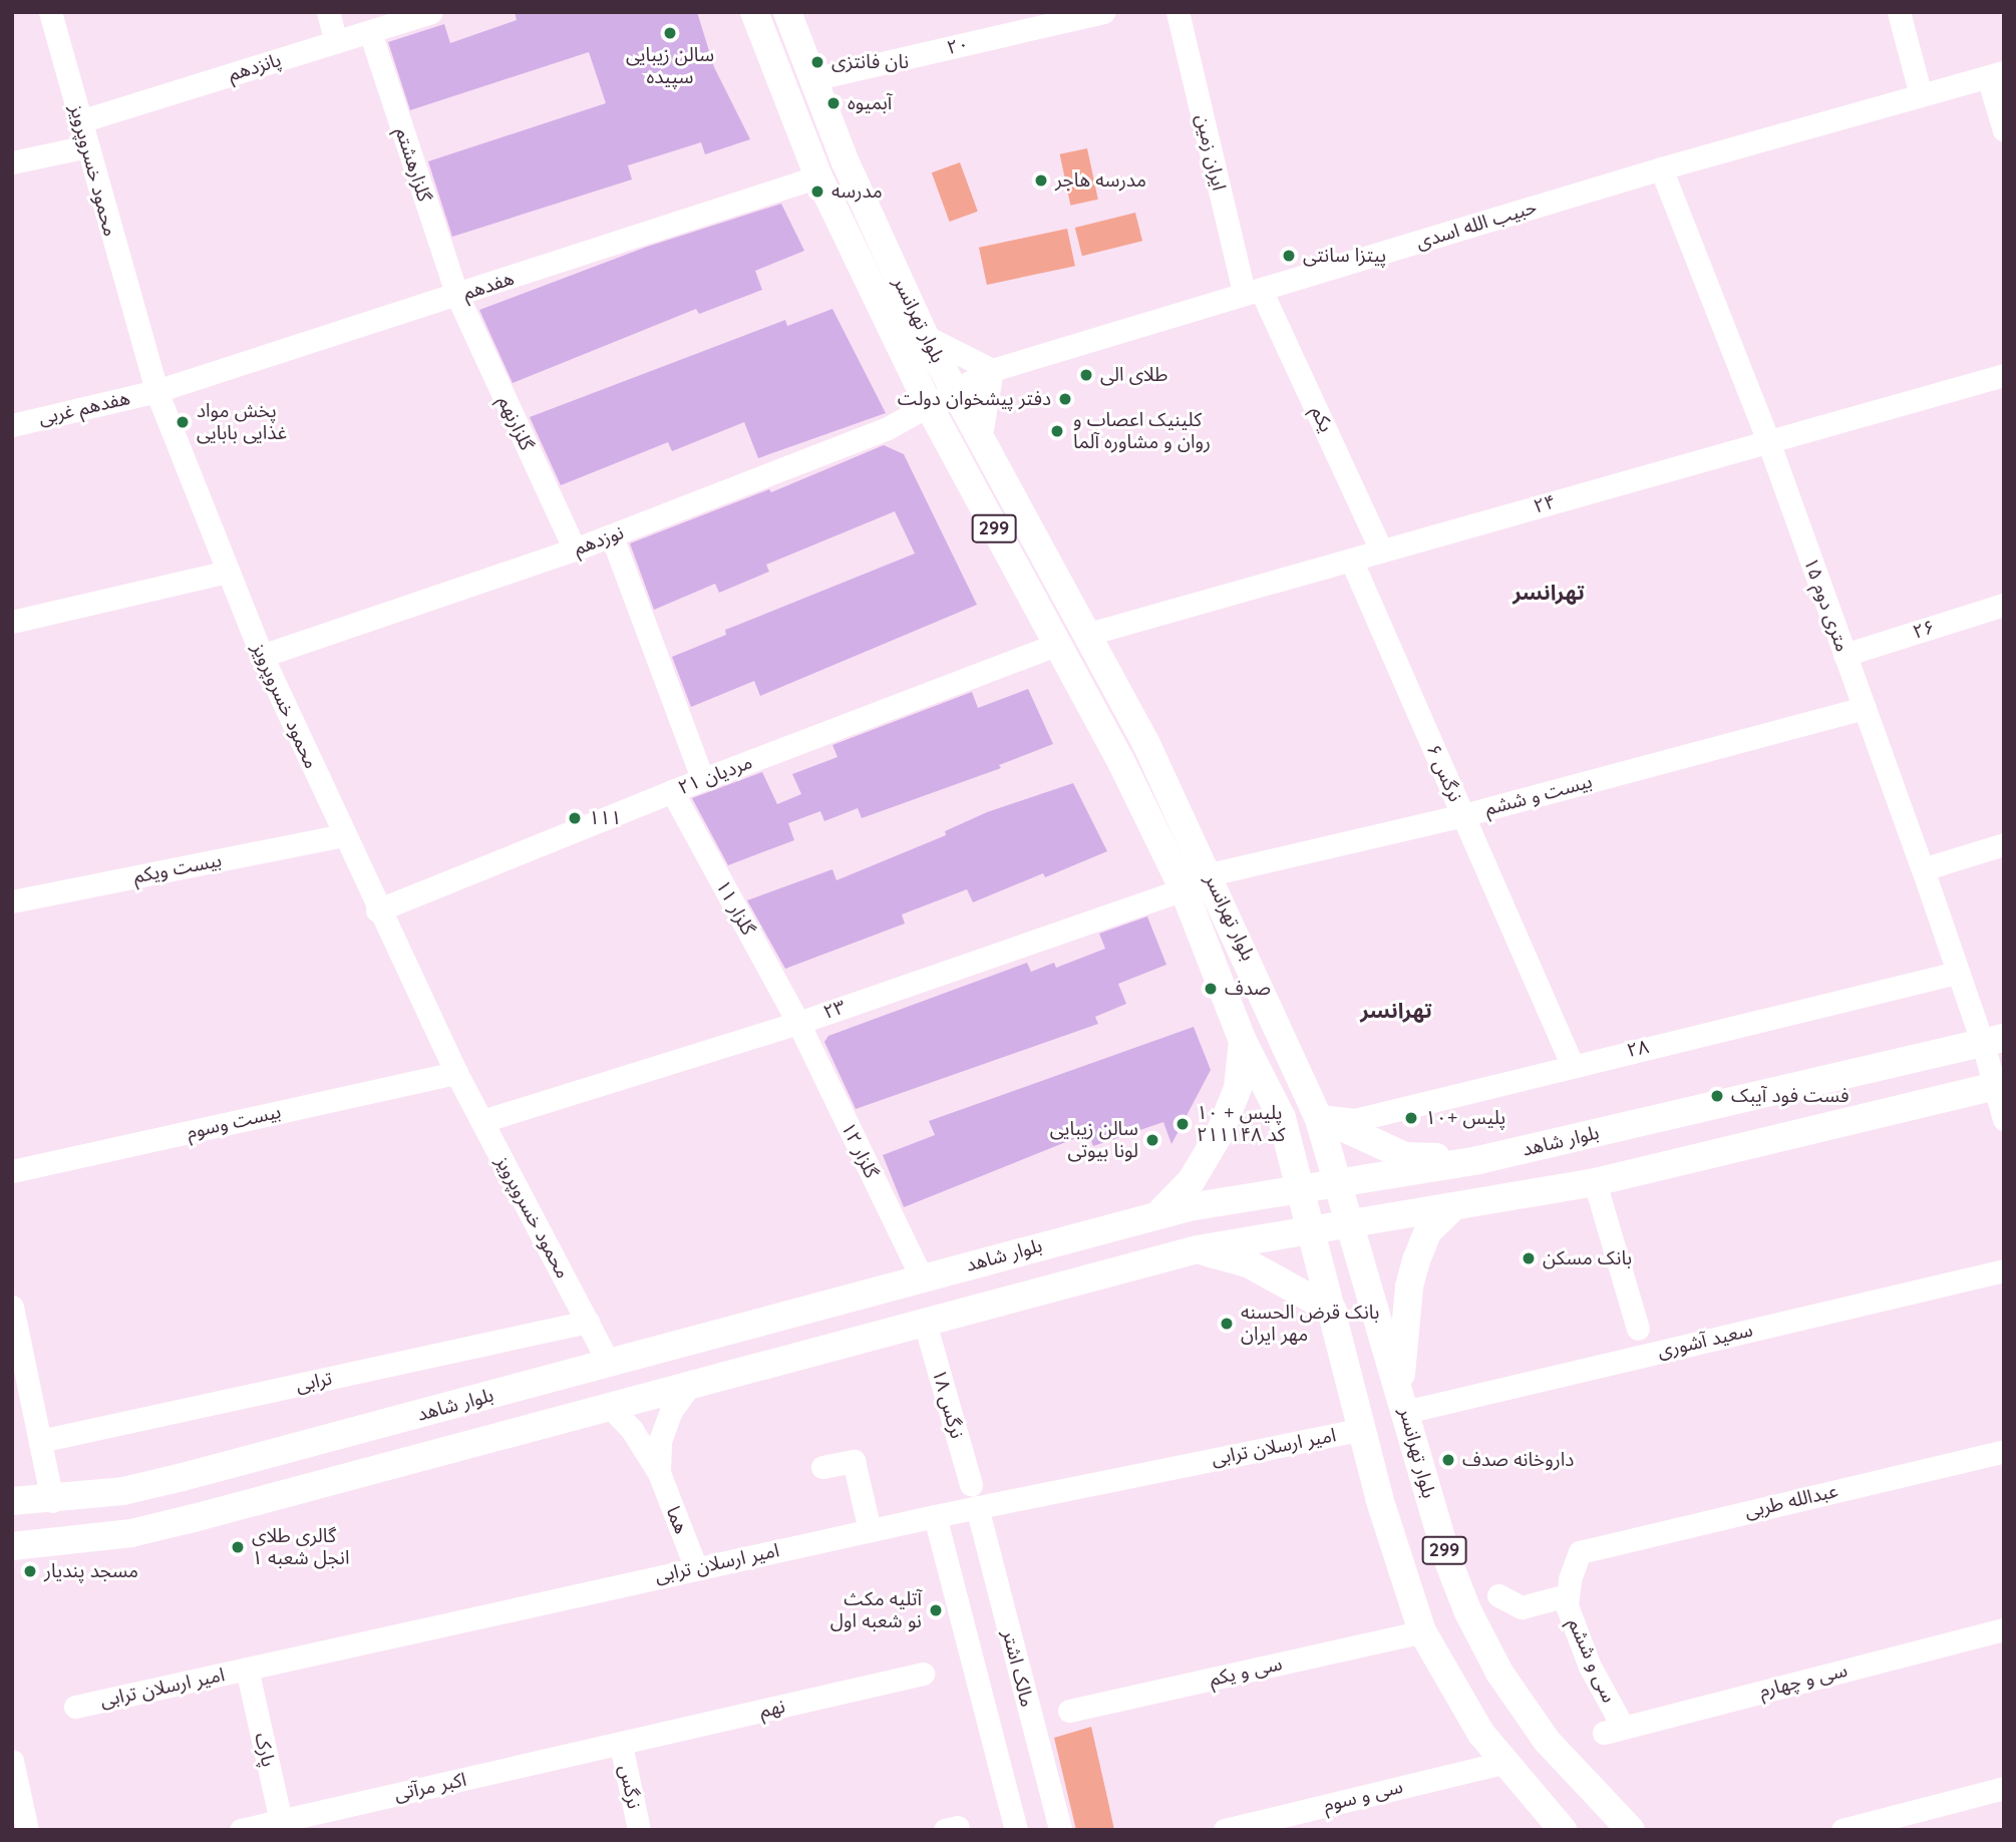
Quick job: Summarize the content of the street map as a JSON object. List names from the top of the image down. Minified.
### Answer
{"streets":{"main road":["بلوار تهرانسر","299","بلوار شاهد"],"street":["۲۰","پانزدهم","ایران زمین","گلزارهشتم","محمود خسروپرویز","حبیب الله اسدی","هفدهم","هفدهم غربی","یکم","گلزارنهم","۲۴","نوزدهم","۱۵ متری دوم","۲۶","نرگس ۶","۲۱ مردیان","بیست و ششم","بیست ویکم","گلزار ۱۱","۲۳","۲۸","بیست وسوم","گلزار ۱۲","سعید آشوری","ترابی","نرگس ۱۸","امیر ارسلان ترابی","عبدالله طربی","هما","سی و ششم","مالک اشتر","سی و یکم","سی و چهارم","نهم","پارک","اکبر مرآتی","نرگس","سی و سوم"]},"crossings":[["۲۰","بلوار تهرانسر"],["پانزدهم","گلزارهشتم"],["پانزدهم","محمود خسروپرویز"],["ایران زمین","حبیب الله اسدی"],["ایران زمین","یکم"],["گلزارهشتم","هفدهم"],["گلزارهشتم","گلزارنهم"],["محمود خسروپرویز","هفدهم"],["محمود خسروپرویز","هفدهم غربی"],["محمود خسروپرویز","نوزدهم"],["محمود خسروپرویز","۲۱ مردیان"],["محمود خسروپرویز","بیست ویکم"],["محمود خسروپرویز","۲۳"],["محمود خسروپرویز","بیست وسوم"],["محمود خسروپرویز","بلوار شاهد"],["محمود خسروپرویز","ترابی"],["حبیب الله اسدی","بلوار تهرانسر"],["حبیب الله اسدی","یکم"],["حبیب الله اسدی","نوزدهم"],["حبیب الله اسدی","۱۵ متری دوم"],["هفدهم","بلوار تهرانسر"],["هفدهم","هفدهم غربی"],["هفدهم","گلزارنهم"],["بلوار تهرانسر","۲۴"],["بلوار تهرانسر","نوزدهم"],["بلوار تهرانسر","۲۱ مردیان"],["بلوار تهرانسر","بیست و ششم"],["بلوار تهرانسر","۲۳"],["بلوار تهرانسر","۲۸"],["بلوار تهرانسر","بلوار شاهد"],["بلوار تهرانسر","سعید آشوری"],["بلوار تهرانسر","امیر ارسلان ترابی"],["بلوار تهرانسر","سی و یکم"],["بلوار تهرانسر","سی و سوم"],["یکم","۲۴"],["گلزارنهم","نوزدهم"],["۲۴","۱۵ متری دوم"],["۲۴","نرگس ۶"],["۱۵ متری دوم","۲۶"],["۱۵ متری دوم","بیست و ششم"],["۱۵ متری دوم","۲۸"],["۱۵ متری دوم","بلوار شاهد"],["نرگس ۶","بیست و ششم"],["نرگس ۶","۲۸"],["۲۱ مردیان","گلزار ۱۱"],["گلزار ۱۱","۲۳"],["گلزار ۱۱","گلزار ۱۲"],["۲۳","گلزار ۱۲"],["بلوار شاهد","گلزار ۱۲"],["نرگس ۱۸","امیر ارسلان ترابی"],["نرگس ۱۸","مالک اشتر"],["امیر ارسلان ترابی","هما"],["امیر ارسلان ترابی","مالک اشتر"],["امیر ارسلان ترابی","پارک"],["عبدالله طربی","سی و ششم"],["سی و ششم","سی و چهارم"],["نهم","اکبر مرآتی"],["نهم","نرگس"],["پارک","اکبر مرآتی"],["اکبر مرآتی","نرگس"]],"districts":["تهرانسر","تهرانسر"],"places":["سالن زیبایی سپیده","نان فانتزی","آبمیوه","مدرسه هاجر","مدرسه","پیتزا سانتی","طلای الی","دفتر پیشخوان دولت","پخش مواد غذایی بابایی","کلینیک اعصاب و روان و مشاوره آلما","۱۱۱","صدف","فست فود آیبک","پلیس +۱۰","پلیس + ۱۰ کد ۲۱۱۱۴۸","سالن زیبایی لونا بیوتی","بانک مسکن","بانک قرض الحسنه مهر ایران","داروخانه صدف","گالری طلای انجل شعبه ۱","مسجد پندیار","آتلیه مکث نو شعبه اول"]}
